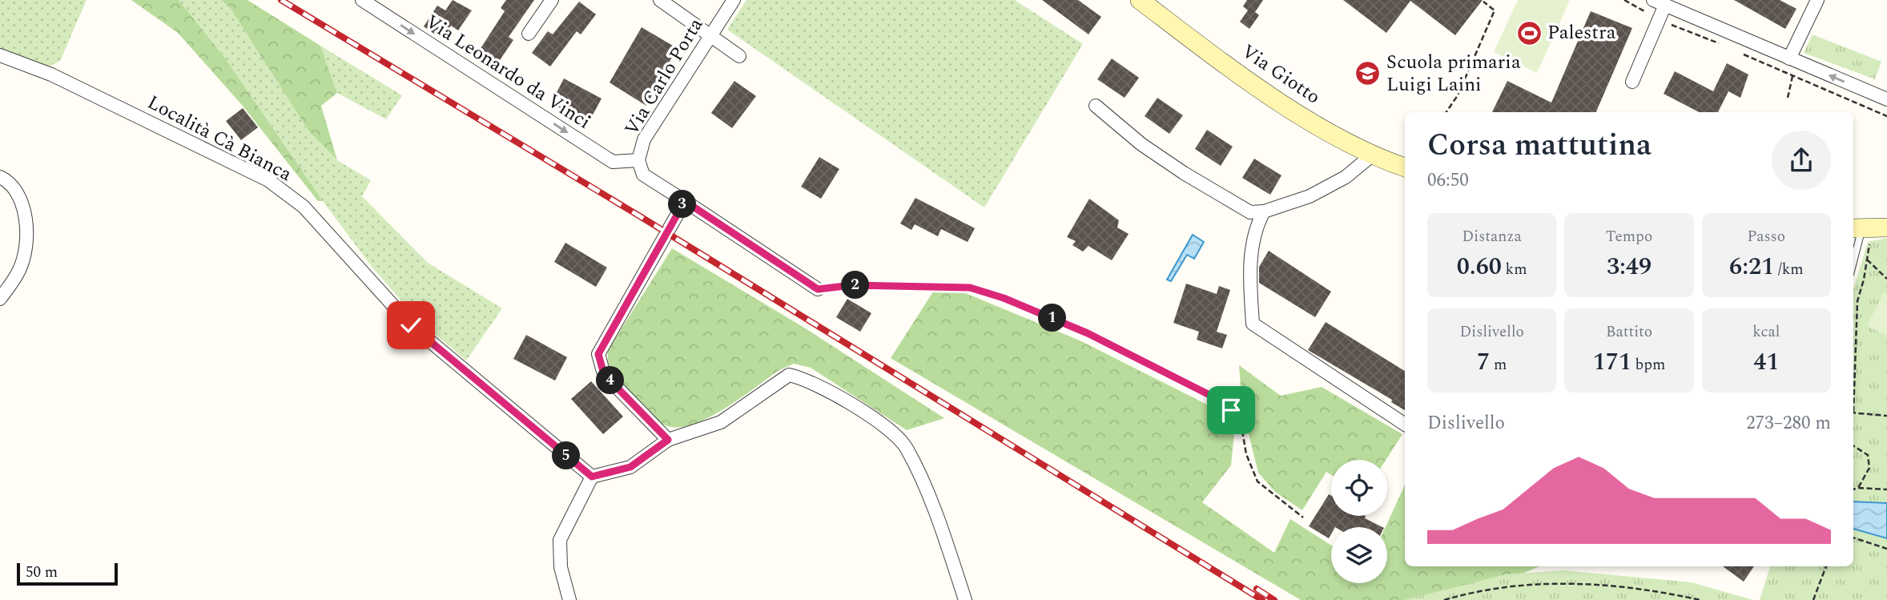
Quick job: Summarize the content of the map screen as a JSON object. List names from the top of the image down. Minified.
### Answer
{"streets":{"street":["Via Leonardo da Vinci","Via Giotto","Via Carlo Porta","Località Cà Bianca"]},"crossings":[["Via Leonardo da Vinci","Via Carlo Porta"]],"one_way":["Via Leonardo da Vinci"],"places":{"sports":["Palestra"],"school or university":["Scuola primaria Luigi Laini"]},"scale_bar":"50 m","page":{"heading":["Corsa mattutina","06:50"],"pins":["3","2","1","4","5"],"stats":[["Distanza","0.60 km"],["Tempo","3:49"],["Passo","6:21 /km"],["Dislivello","7 m"],["Battito","171 bpm"],["kcal","41"]],"chart":["Dislivello","273–280 m"],"scale":"50 m"}}
